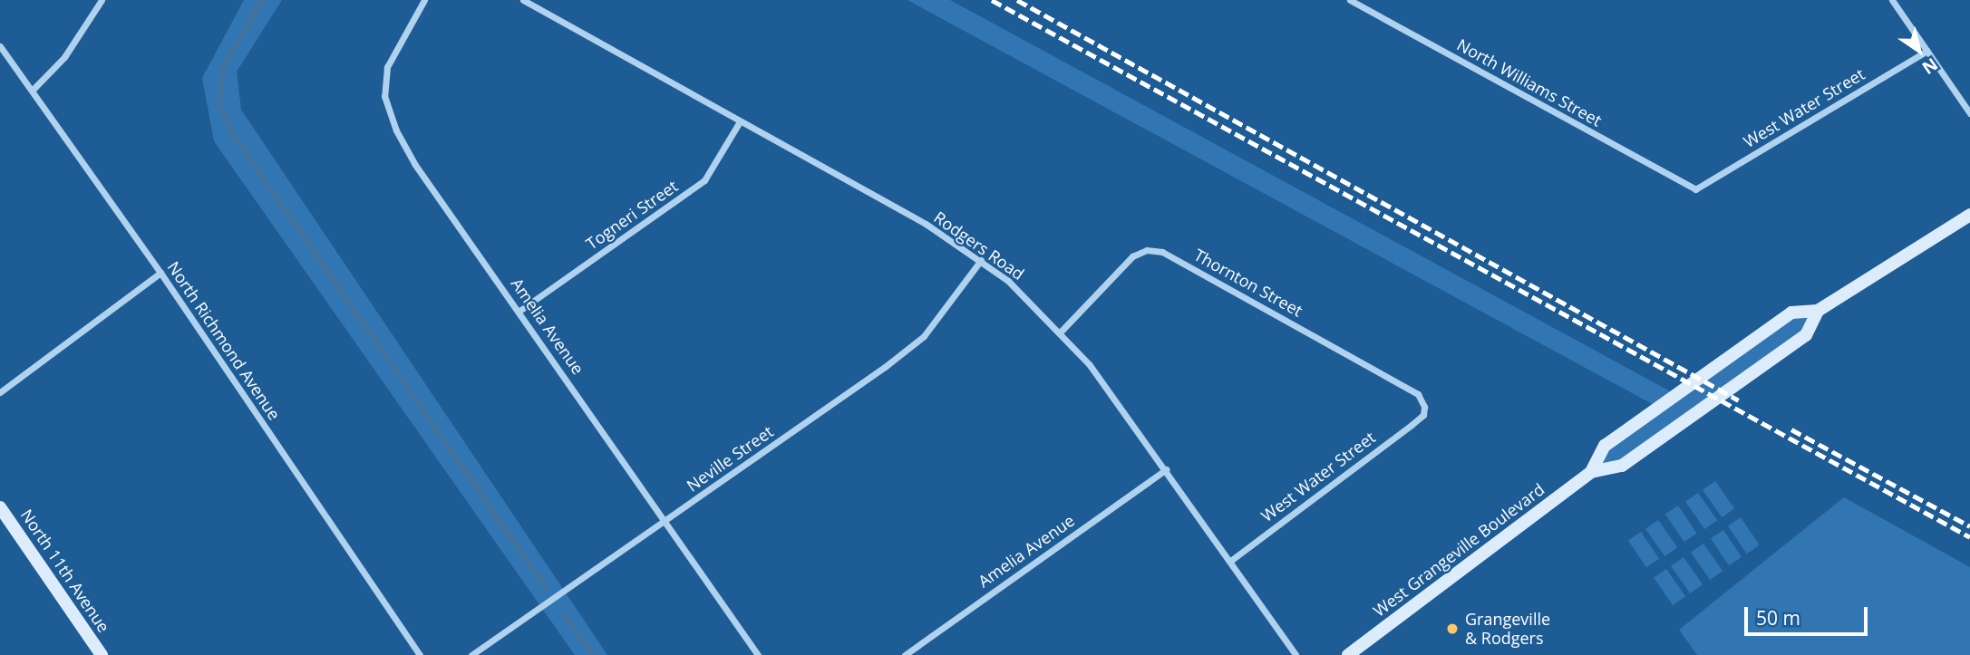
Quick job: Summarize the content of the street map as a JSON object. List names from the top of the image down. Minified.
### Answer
{"streets":{"main road":["West Grangeville Boulevard","North 11th Avenue"],"street":["North Williams Street","West Water Street","Togneri Street","Rodgers Road","Thornton Street","Amelia Avenue","North Richmond Avenue","Neville Street"]},"crossings":[["North Williams Street","West Water Street"],["West Water Street","Rodgers Road"],["West Water Street","Thornton Street"],["Togneri Street","Rodgers Road"],["Togneri Street","Amelia Avenue"],["Rodgers Road","Thornton Street"],["Rodgers Road","Amelia Avenue"],["Rodgers Road","Neville Street"],["Amelia Avenue","Neville Street"]],"places":["Grangeville & Rodgers"],"scale_bar":"50 m","north":"bottom right"}
